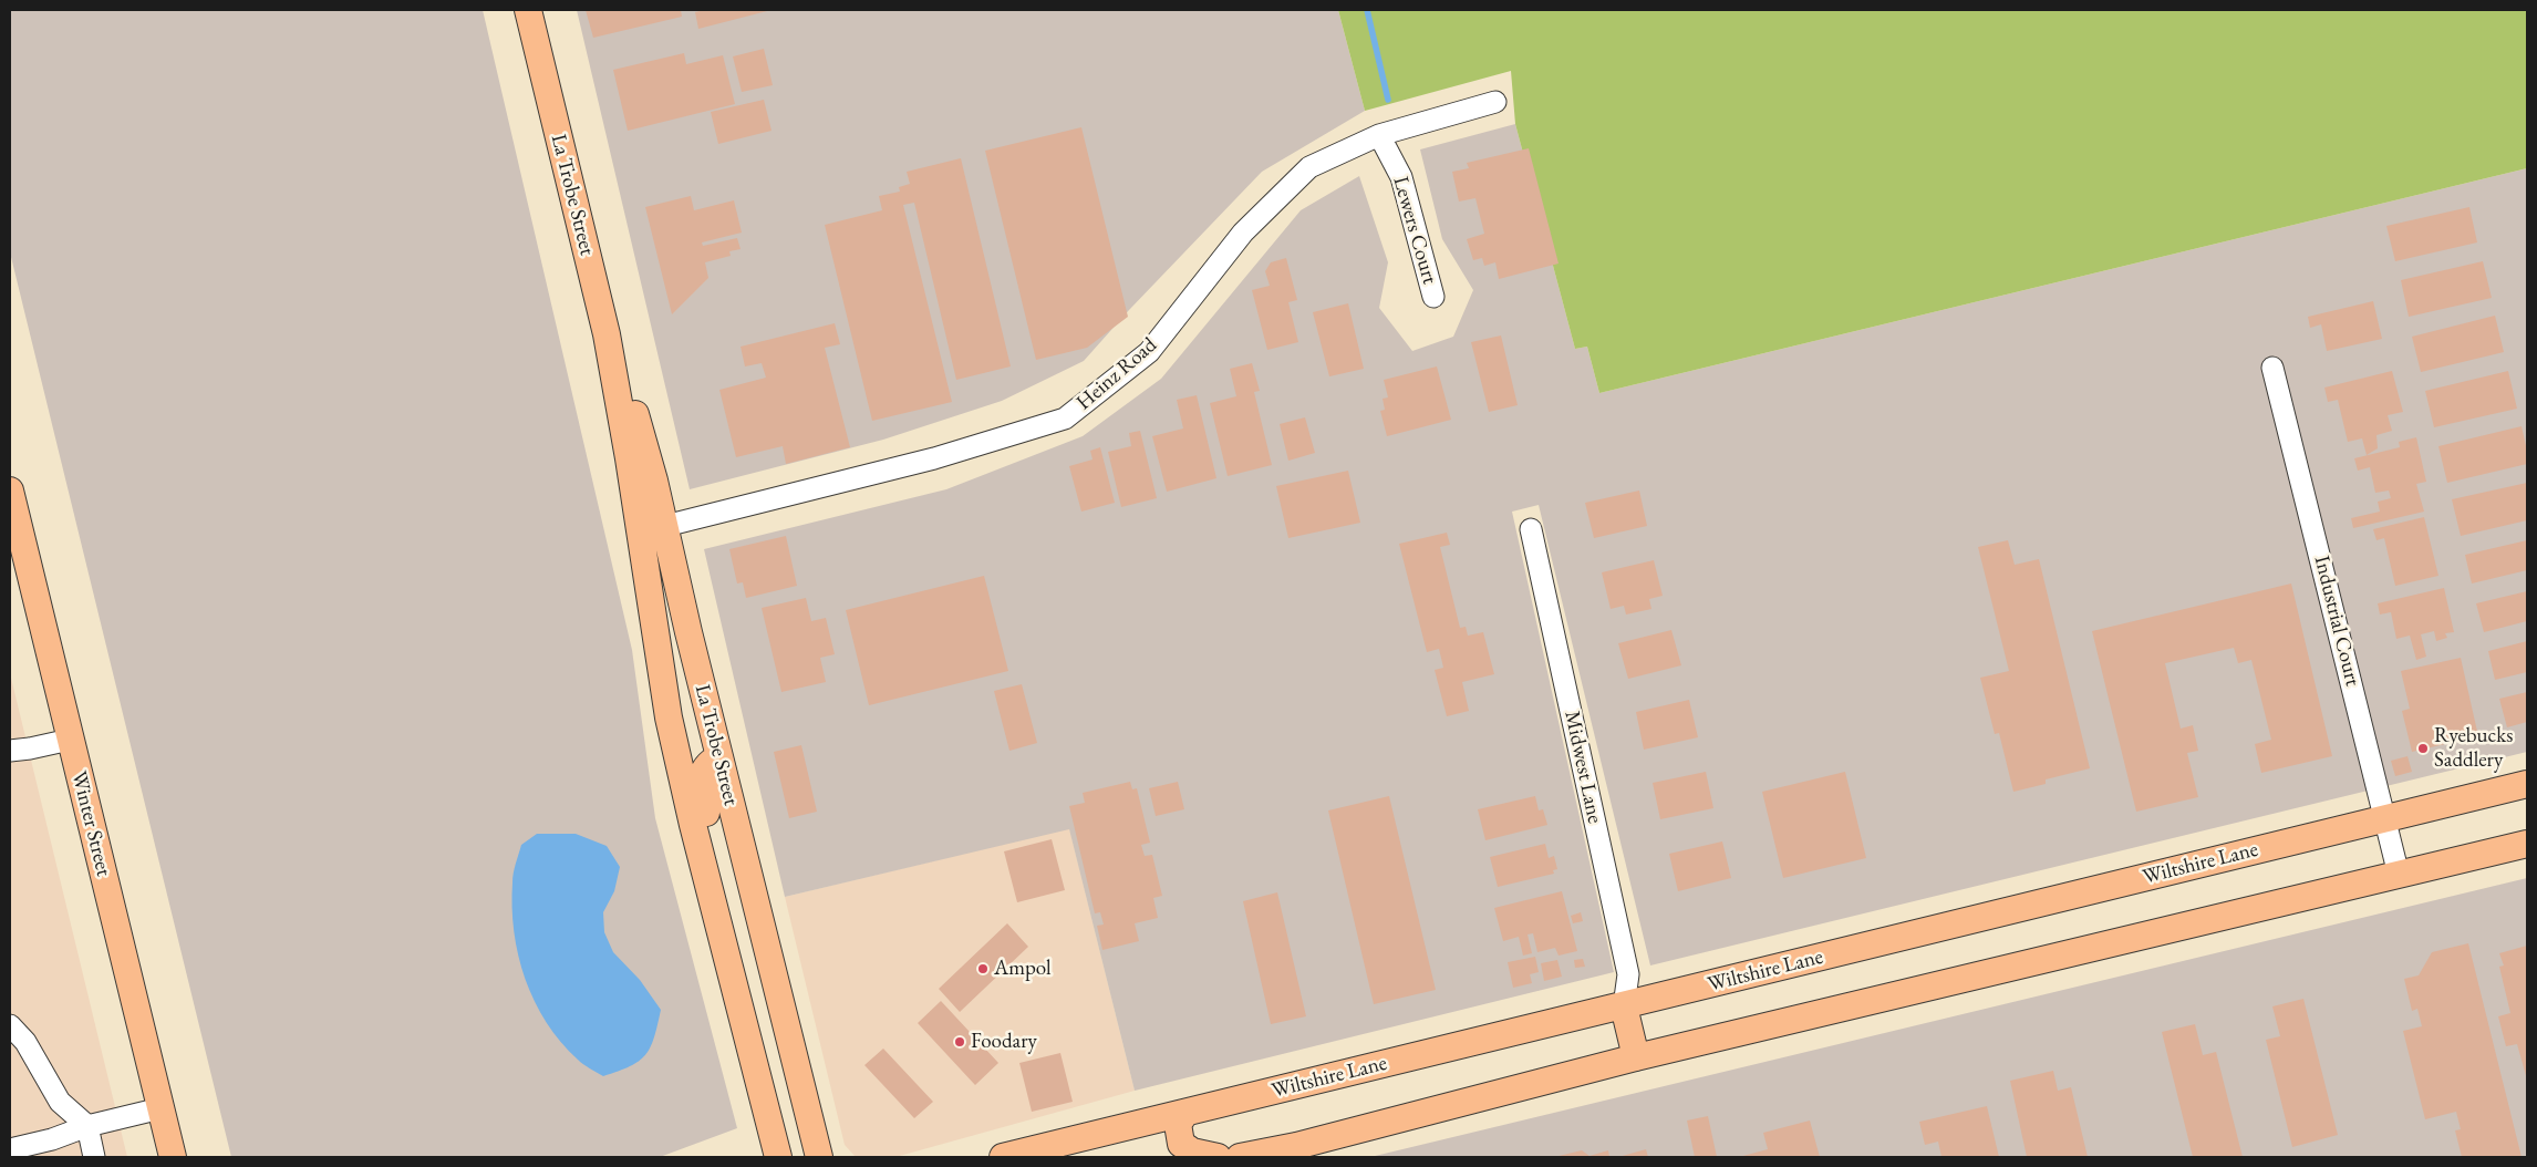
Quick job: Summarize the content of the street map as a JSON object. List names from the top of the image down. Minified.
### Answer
{"streets":{"main road":["La Trobe Street","Winter Street","Wiltshire Lane"],"street":["Lewers Court","Heinz Road","Industrial Court","Midwest Lane"]},"crossings":[["La Trobe Street","Heinz Road"],["Lewers Court","Heinz Road"],["Industrial Court","Wiltshire Lane"],["Midwest Lane","Wiltshire Lane"]],"places":["Ryebucks Saddlery","Ampol","Foodary"]}
